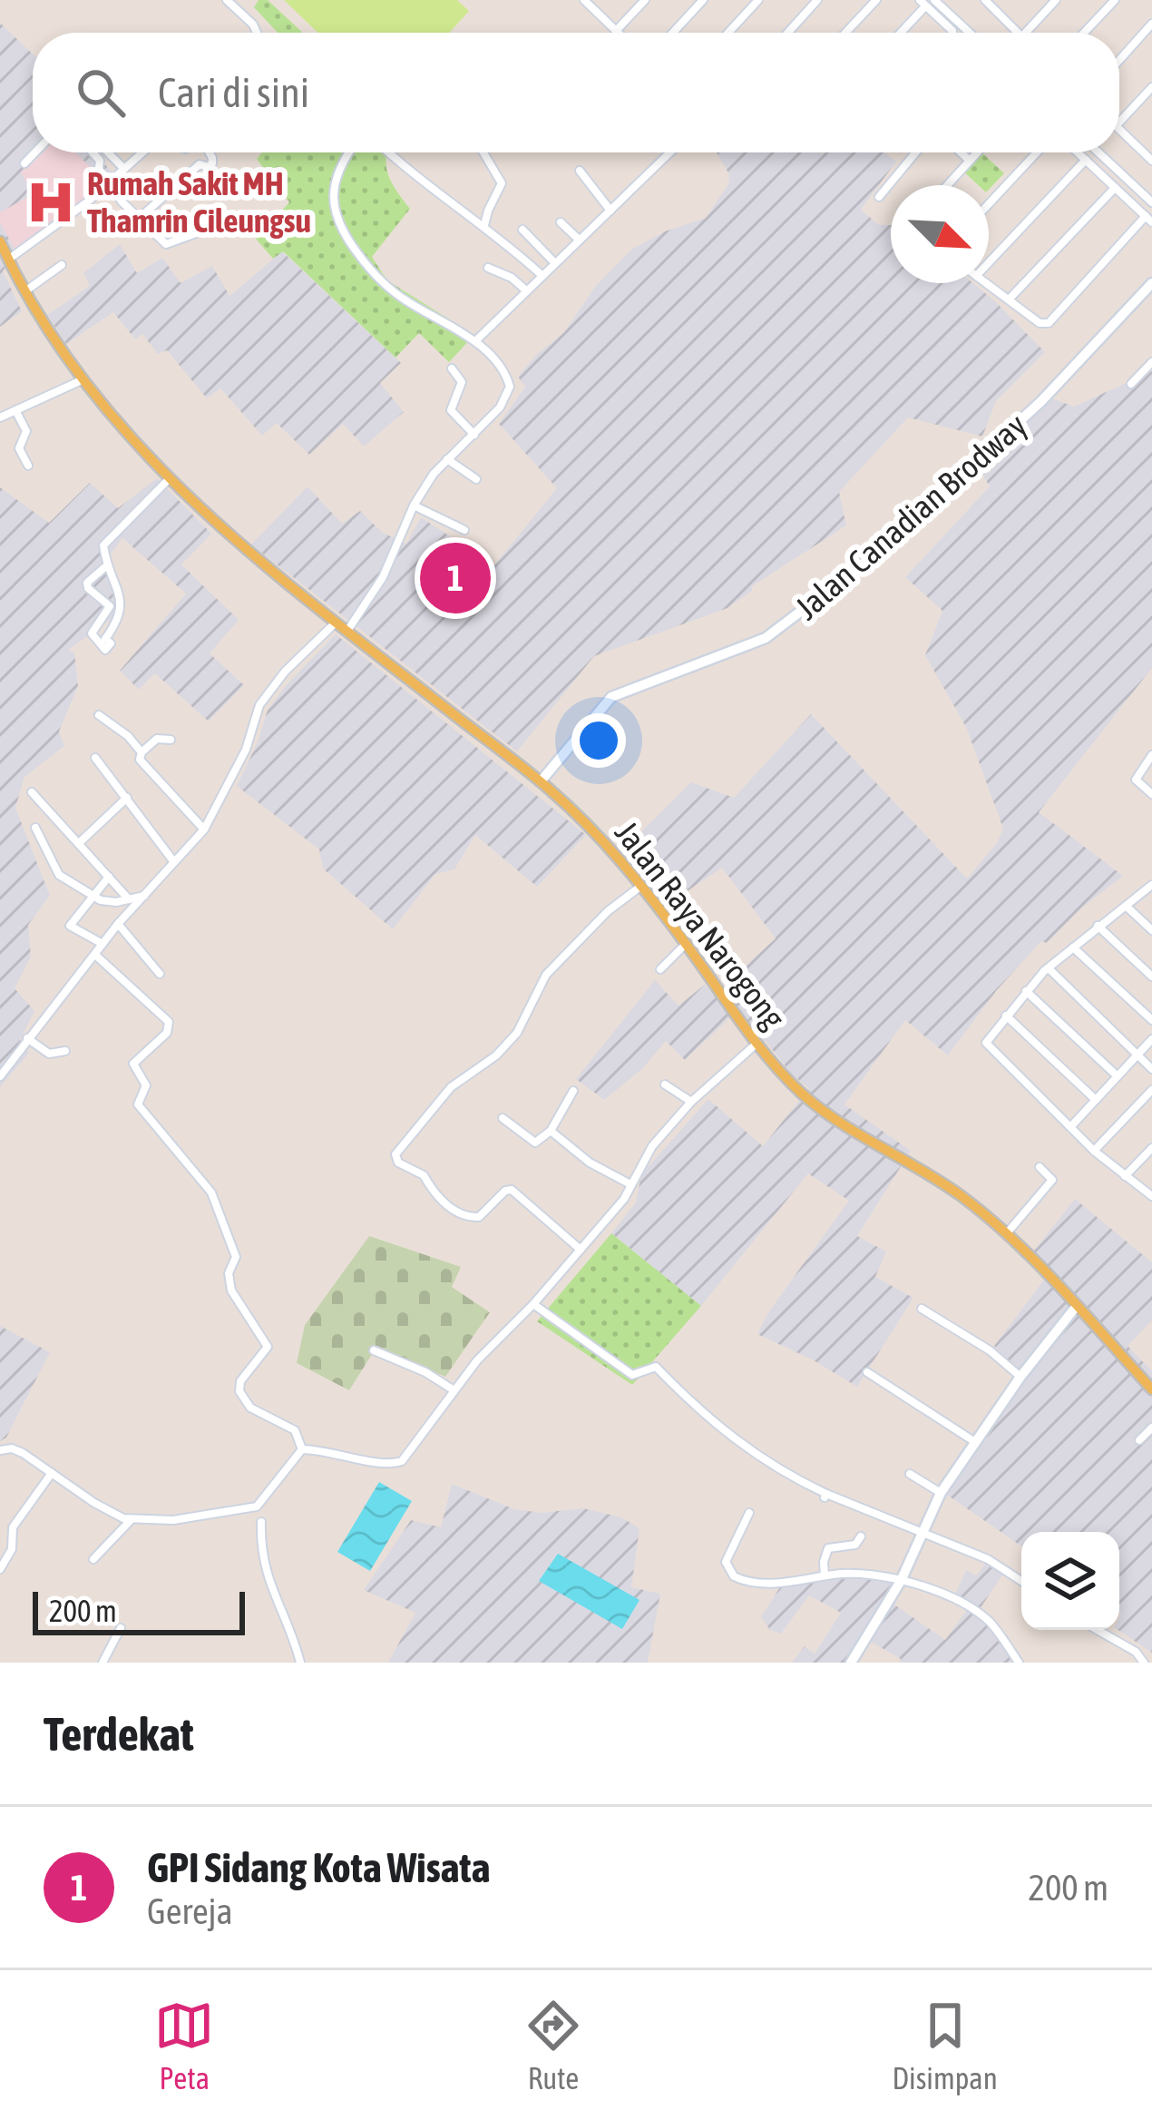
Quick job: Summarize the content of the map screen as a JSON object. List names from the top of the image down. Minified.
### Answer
{"streets":{"main road":["Jalan Raya Narogong"],"street":["Jalan Canadian Brodway"]},"crossings":[["Jalan Canadian Brodway","Jalan Raya Narogong"]],"places":{"hospital":["Rumah Sakit MH Thamrin Cileungsu"]},"scale_bar":"200 m","north":"bottom right","page":{"search":"Cari di sini","pins":"1","scale":"200 m","heading":"Terdekat","list":[{"mark":"1","name":"GPI Sidang Kota Wisata","note":"Gereja","value":"200 m"}],"nav":["Peta","Rute","Disimpan"]}}
